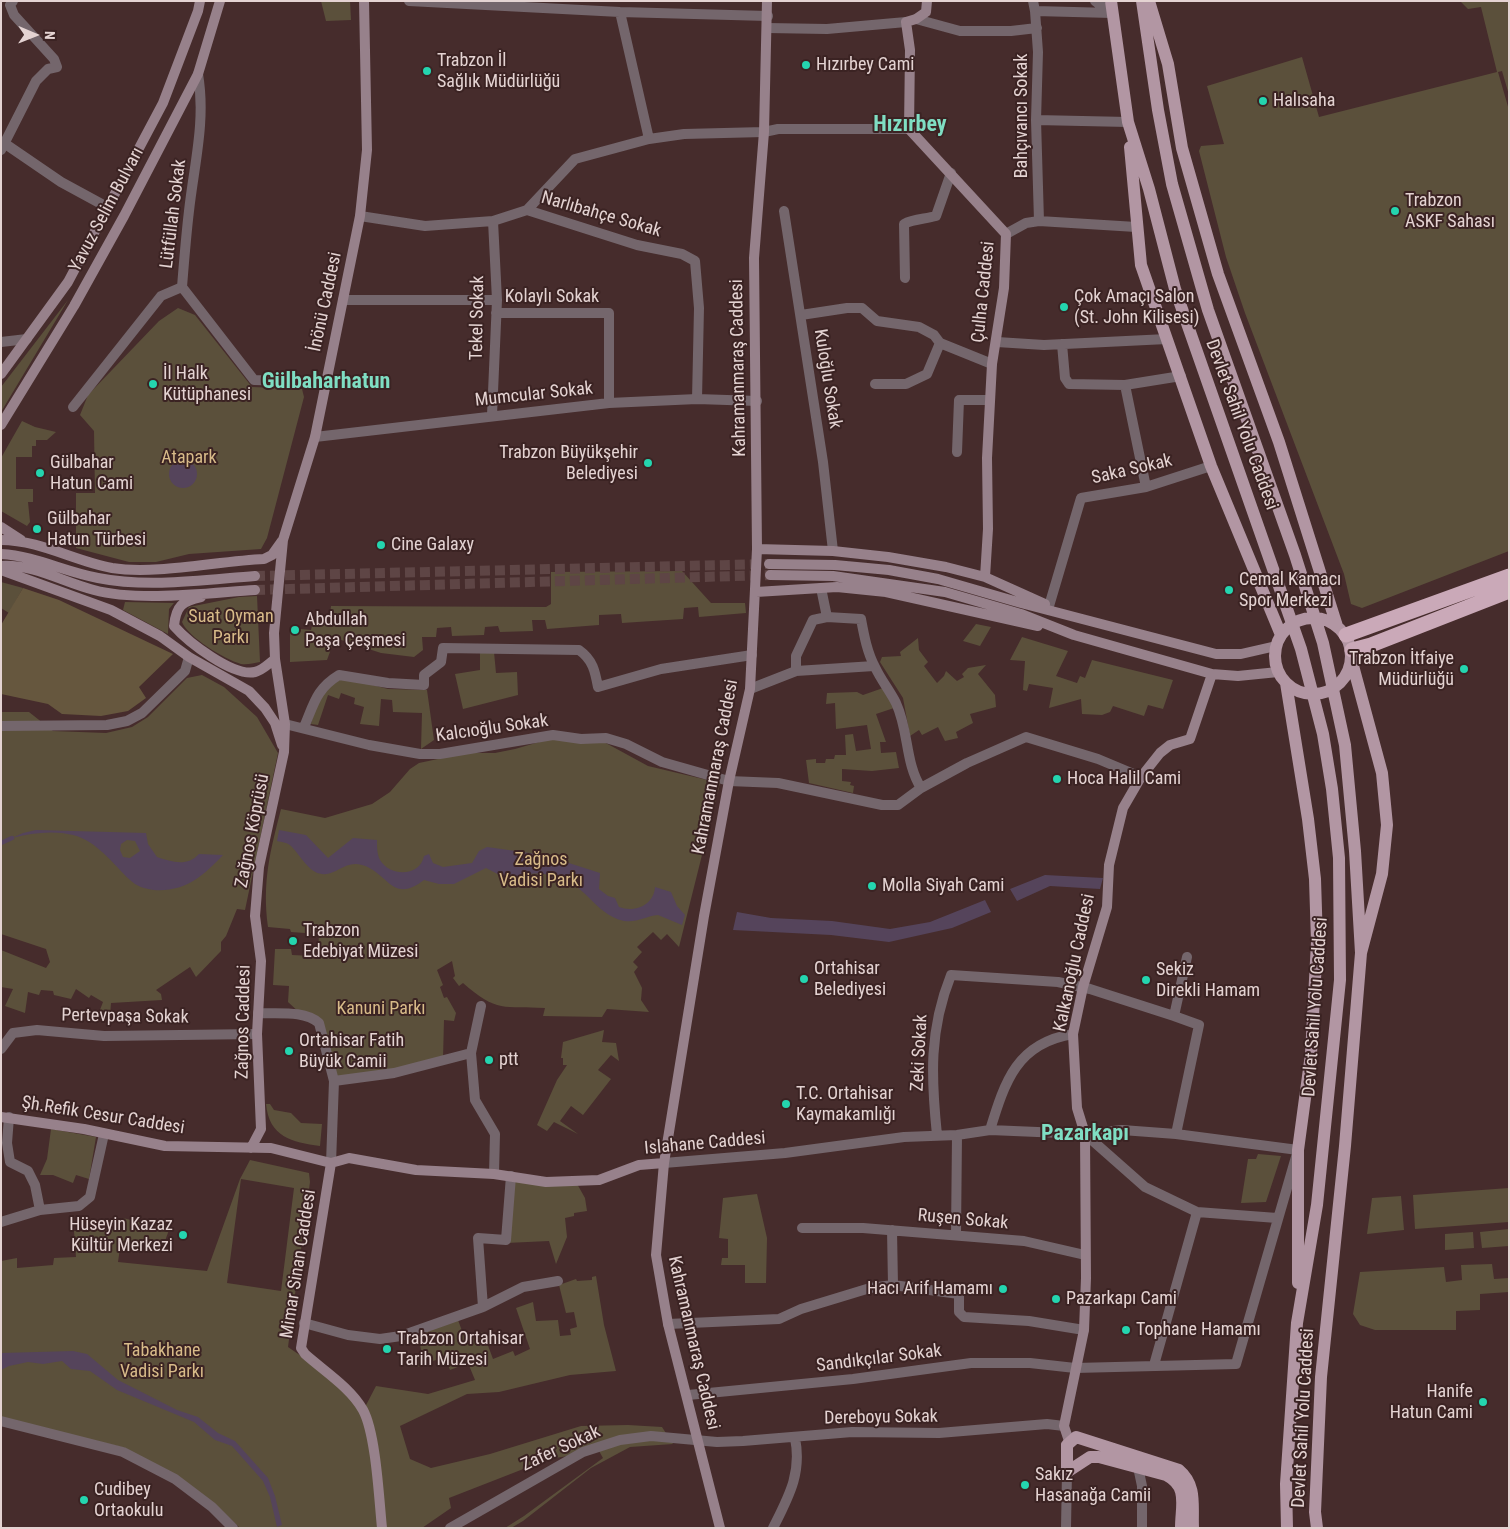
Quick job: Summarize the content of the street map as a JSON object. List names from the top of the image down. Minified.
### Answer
{"streets":{"main road":["Devlet Sahil Yolu Caddesi"],"street":["Bahçıvancı Sokak","Yavuz Selim Bulvarı","Lütfüllah Sokak","Narlıbahçe Sokak","Çulha Caddesi","Kolaylı Sokak","İnönü Caddesi","Tekel Sokak","Kahramanmaraş Caddesi","Kuloğlu Sokak","Mumcular Sokak","Saka Sokak","Kalcıoğlu Sokak","Zağnos Köprüsü","Kalkanoğlu Caddesi","Pertevpaşa Sokak","Zağnos Caddesi","Zeki Sokak","Şh.Refik Cesur Caddesi","Islahane Caddesi","Ruşen Sokak","Mimar Sinan Caddesi","Sandıkçılar Sokak","Dereboyu Sokak","Zafer Sokak"]},"crossings":[["Yavuz Selim Bulvarı","Lütfüllah Sokak"],["Lütfüllah Sokak","İnönü Caddesi"],["Narlıbahçe Sokak","İnönü Caddesi"],["Narlıbahçe Sokak","Tekel Sokak"],["Narlıbahçe Sokak","Mumcular Sokak"],["Kolaylı Sokak","Tekel Sokak"],["Kolaylı Sokak","Mumcular Sokak"],["İnönü Caddesi","Mumcular Sokak"],["İnönü Caddesi","Kalcıoğlu Sokak"],["İnönü Caddesi","Zağnos Köprüsü"],["Tekel Sokak","Mumcular Sokak"],["Kahramanmaraş Caddesi","Mumcular Sokak"],["Kahramanmaraş Caddesi","Kalcıoğlu Sokak"],["Kahramanmaraş Caddesi","Islahane Caddesi"],["Kahramanmaraş Caddesi","Sandıkçılar Sokak"],["Kahramanmaraş Caddesi","Dereboyu Sokak"],["Kahramanmaraş Caddesi","Zafer Sokak"],["Devlet Sahil Yolu Caddesi","Islahane Caddesi"],["Zağnos Köprüsü","Zağnos Caddesi"],["Kalkanoğlu Caddesi","Zeki Sokak"],["Kalkanoğlu Caddesi","Islahane Caddesi"],["Kalkanoğlu Caddesi","Ruşen Sokak"],["Kalkanoğlu Caddesi","Sandıkçılar Sokak"],["Kalkanoğlu Caddesi","Dereboyu Sokak"],["Pertevpaşa Sokak","Zağnos Caddesi"],["Zeki Sokak","Islahane Caddesi"],["Islahane Caddesi","Mimar Sinan Caddesi"],["Dereboyu Sokak","Zafer Sokak"]],"districts":["Hızırbey","Gülbaharhatun","Pazarkapı"],"parks":["Atapark","Suat Oyman Parkı","Zağnos Vadisi Parkı","Kanuni Parkı","Tabakhane Vadisi Parkı"],"places":["Hızırbey Cami","Trabzon İl Sağlık Müdürlüğü","Halısaha","Trabzon ASKF Sahası","Çok Amaçı Salon (St. John Kilisesi)","İl Halk Kütüphanesi","Trabzon Büyükşehir Belediyesi","Gülbahar Hatun Cami","Gülbahar Hatun Türbesi","Cine Galaxy","Cemal Kamacı Spor Merkezi","Abdullah Paşa Çeşmesi","Trabzon İtfaiye Müdürlüğü","Hoca Halil Cami","Molla Siyah Cami","Trabzon Edebiyat Müzesi","Ortahisar Belediyesi","Sekiz Direkli Hamam","Ortahisar Fatih Büyük Camii","ptt","T.C. Ortahisar Kaymakamlığı","Hüseyin Kazaz Kültür Merkezi","Hacı Arif Hamamı","Pazarkapı Cami","Tophane Hamamı","Trabzon Ortahisar Tarih Müzesi","Hanife Hatun Cami","Sakız Hasanağa Camii","Cudibey Ortaokulu"],"north":"right"}
